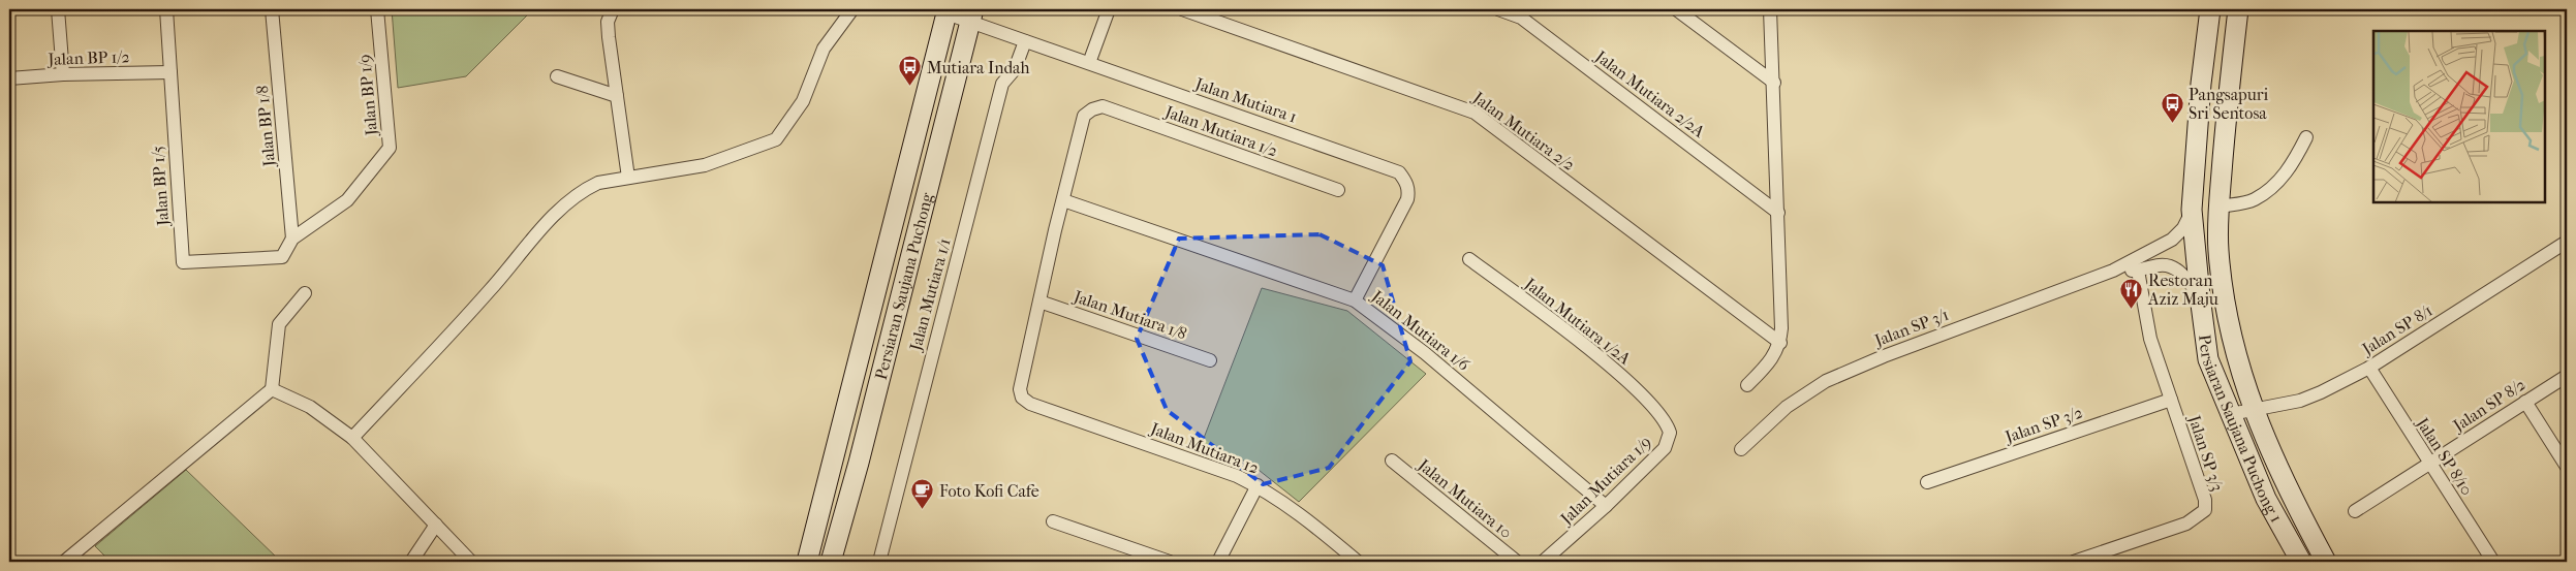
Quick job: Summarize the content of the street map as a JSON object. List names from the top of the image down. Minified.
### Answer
{"streets":{"street":["Jalan BP 1/2","Jalan Mutiara 2/2A","Jalan BP 1/9","Jalan Mutiara 1","Jalan BP 1/8","Jalan Mutiara 1/2","Jalan Mutiara 2/2","Jalan BP 1/5","Persiaran Saujana Puchong","Jalan Mutiara 1/1","Jalan Mutiara 1/8","Jalan Mutiara 1/2A","Jalan SP 3/1","Jalan SP 8/1","Jalan Mutiara 1/6","Jalan SP 8/2","Jalan SP 3/2","Persiaran Saujana Puchong 1","Jalan Mutiara 12","Jalan SP 3/3","Jalan SP 8/10","Jalan Mutiara 1/9","Jalan Mutiara 10"]},"crossings":[["Jalan BP 1/2","Jalan BP 1/5"],["Jalan BP 1/9","Jalan BP 1/8"],["Jalan BP 1/9","Jalan BP 1/5"],["Jalan Mutiara 1","Persiaran Saujana Puchong"],["Jalan Mutiara 1","Jalan Mutiara 1/1"],["Jalan Mutiara 1","Jalan Mutiara 1/6"],["Jalan Mutiara 1/2","Jalan Mutiara 1/6"],["Jalan Mutiara 1/8","Jalan Mutiara 12"],["Jalan Mutiara 1/2A","Jalan Mutiara 1/9"],["Jalan SP 3/1","Persiaran Saujana Puchong 1"],["Jalan SP 3/1","Jalan SP 3/3"],["Jalan SP 8/1","Persiaran Saujana Puchong 1"],["Jalan SP 8/1","Jalan SP 8/10"],["Jalan Mutiara 1/6","Jalan Mutiara 1/9"],["Jalan SP 8/2","Jalan SP 8/10"],["Jalan SP 3/2","Jalan SP 3/3"]],"places":{"bus stop":["Mutiara Indah","Pangsapuri Sri Sentosa"],"restaurant":["Restoran Aziz Maju"],"cafe":["Foto Kofi Cafe"]}}
